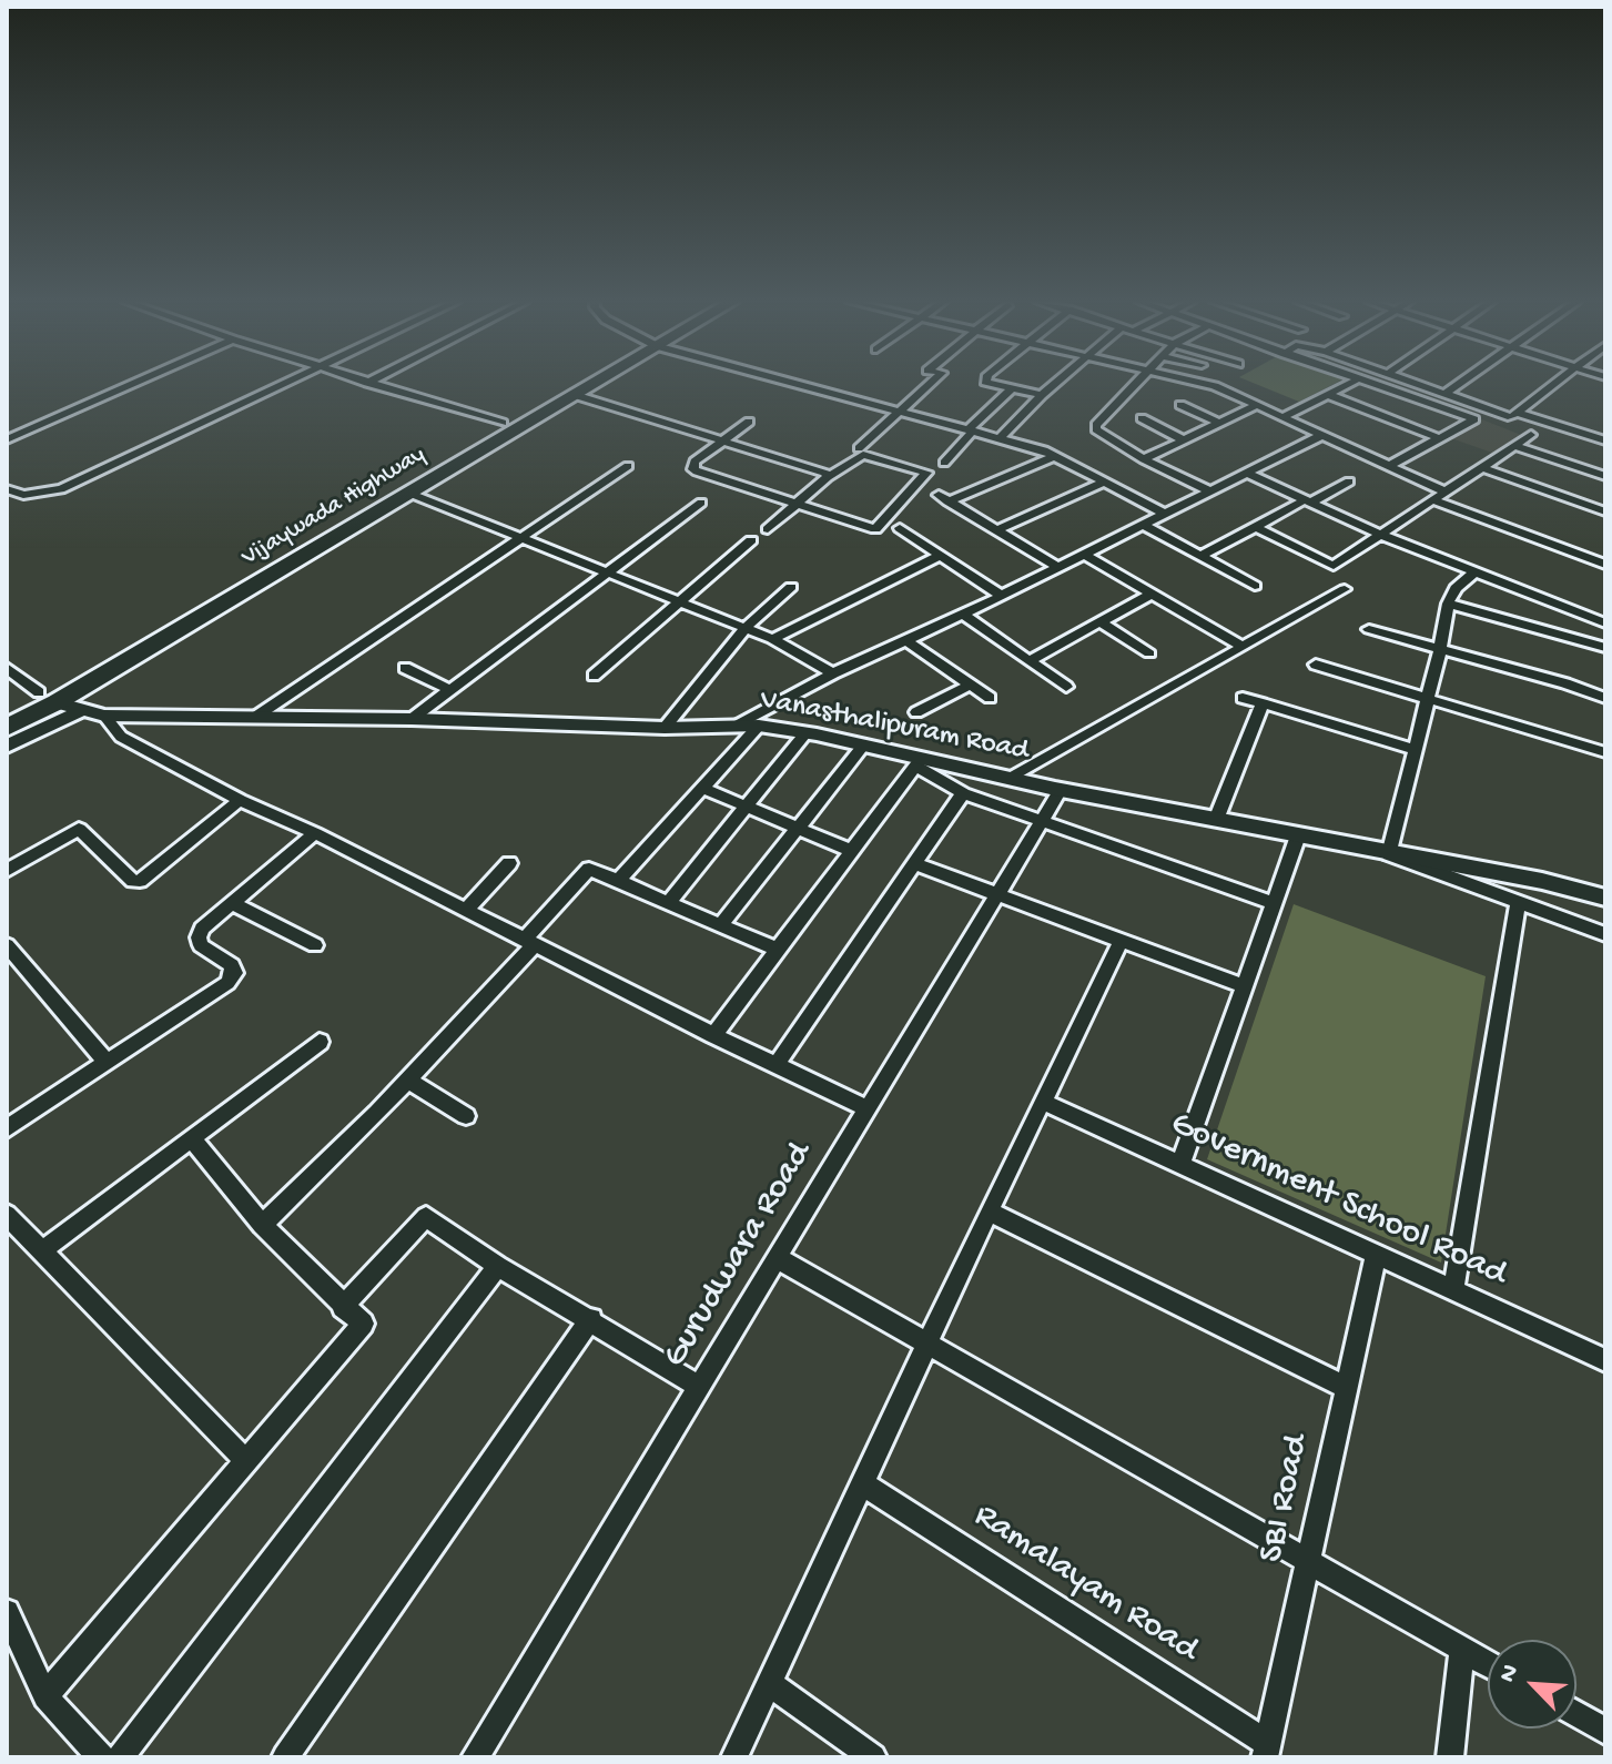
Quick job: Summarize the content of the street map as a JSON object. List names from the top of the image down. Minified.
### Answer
{"streets":{"highway":["Vijaywada Highway"],"street":["Vanasthalipuram Road","Government School Road","Gurudwara Road","SBI Road","Ramalayam Road"]},"crossings":[["Vijaywada Highway","Vanasthalipuram Road"],["Vanasthalipuram Road","Gurudwara Road"],["Government School Road","SBI Road"],["SBI Road","Ramalayam Road"]],"north":"top left"}
